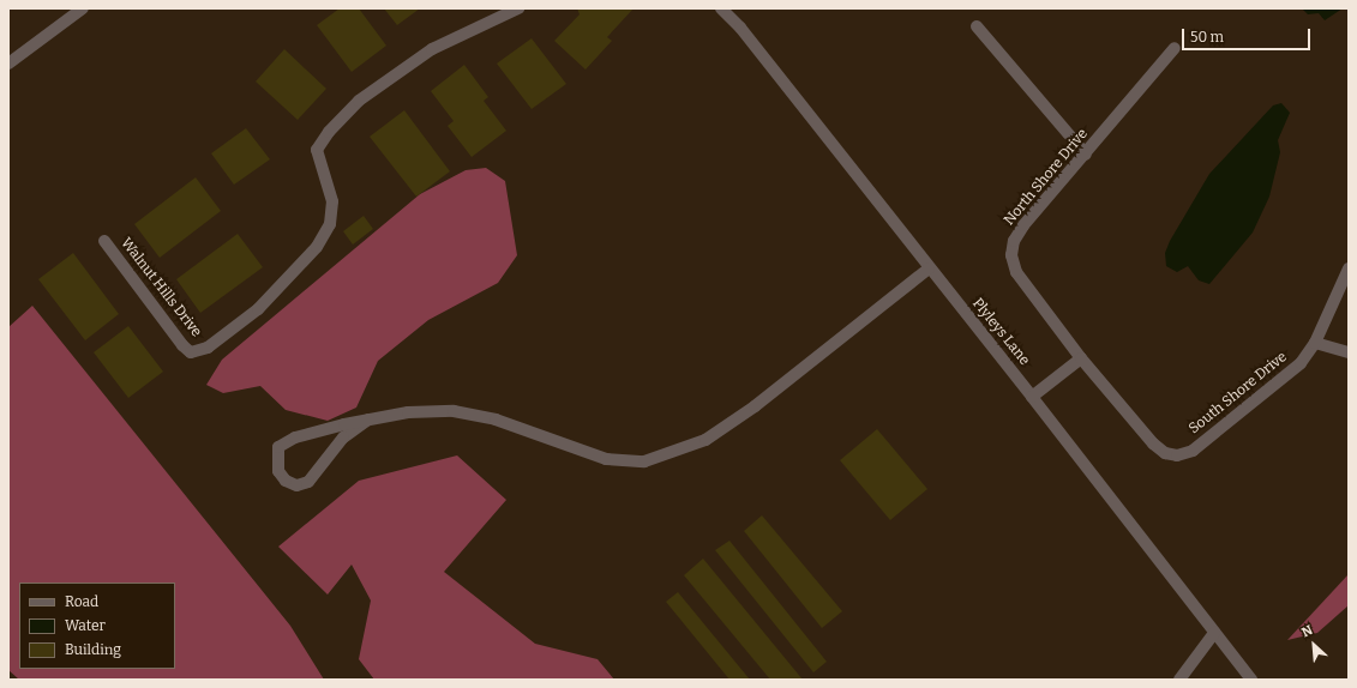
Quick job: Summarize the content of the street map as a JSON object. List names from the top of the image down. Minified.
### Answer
{"streets":{"street":["North Shore Drive","Walnut Hills Drive","Plyleys Lane","South Shore Drive"]},"crossings":[["North Shore Drive","South Shore Drive"]],"legend":["Road","Water","Building"],"scale_bar":"50 m","north":"top left"}
